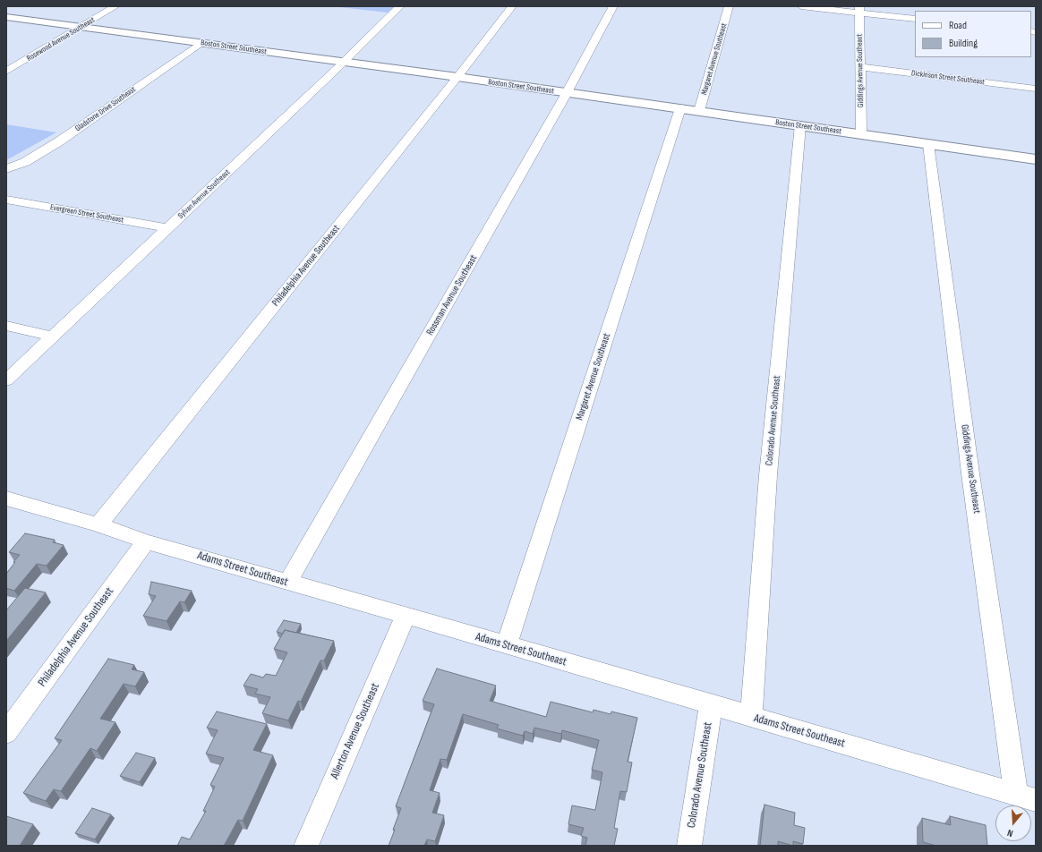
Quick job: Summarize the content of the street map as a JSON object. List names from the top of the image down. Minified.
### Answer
{"streets":{"street":["Rosewood Avenue Southeast","Boston Street Southeast","Margaret Avenue Southeast","Giddings Avenue Southeast","Dickinson Street Southeast","Gladstone Drive Southeast","Sylvan Avenue Southeast","Evergreen Street Southeast","Philadelphia Avenue Southeast","Rossman Avenue Southeast","Colorado Avenue Southeast","Adams Street Southeast","Allerton Avenue Southeast"]},"crossings":[["Rosewood Avenue Southeast","Boston Street Southeast"],["Boston Street Southeast","Margaret Avenue Southeast"],["Boston Street Southeast","Giddings Avenue Southeast"],["Boston Street Southeast","Gladstone Drive Southeast"],["Boston Street Southeast","Sylvan Avenue Southeast"],["Boston Street Southeast","Philadelphia Avenue Southeast"],["Boston Street Southeast","Rossman Avenue Southeast"],["Boston Street Southeast","Colorado Avenue Southeast"],["Margaret Avenue Southeast","Adams Street Southeast"],["Giddings Avenue Southeast","Dickinson Street Southeast"],["Giddings Avenue Southeast","Adams Street Southeast"],["Sylvan Avenue Southeast","Evergreen Street Southeast"],["Philadelphia Avenue Southeast","Adams Street Southeast"],["Rossman Avenue Southeast","Adams Street Southeast"],["Colorado Avenue Southeast","Adams Street Southeast"],["Adams Street Southeast","Allerton Avenue Southeast"]],"legend":["Road","Building"],"north":"bottom"}
